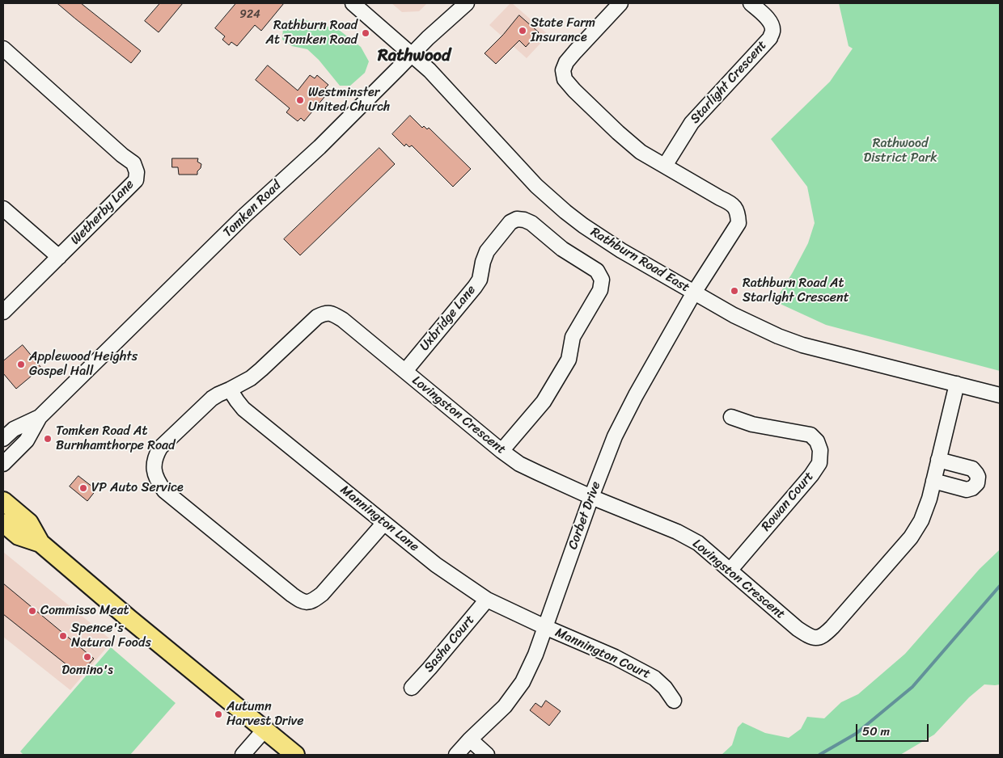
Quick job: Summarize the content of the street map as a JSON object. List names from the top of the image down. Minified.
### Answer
{"streets":{"street":["Starlight Crescent","Tomken Road","Wetherby Lane","Rathburn Road East","Uxbridge Lane","Lovingston Crescent","Rowan Court","Corbet Drive","Mannington Lane","Sasha Court","Mannington Court"]},"crossings":[["Starlight Crescent","Corbet Drive"],["Tomken Road","Rathburn Road East"],["Rathburn Road East","Lovingston Crescent"],["Rathburn Road East","Corbet Drive"],["Uxbridge Lane","Lovingston Crescent"],["Lovingston Crescent","Rowan Court"],["Lovingston Crescent","Corbet Drive"],["Lovingston Crescent","Mannington Lane"],["Corbet Drive","Mannington Lane"],["Corbet Drive","Mannington Court"],["Mannington Lane","Sasha Court"],["Mannington Lane","Mannington Court"]],"districts":["Rathwood"],"parks":["Rathwood District Park"],"places":["State Farm Insurance","Rathburn Road At Tomken Road","Westminster United Church","Rathburn Road At Starlight Crescent","Applewood Heights Gospel Hall","Tomken Road At Burnhamthorpe Road","VP Auto Service","Commisso Meat","Spence's Natural Foods","Domino's","Autumn Harvest Drive"],"house_numbers":["924"],"scale_bar":"50 m"}
